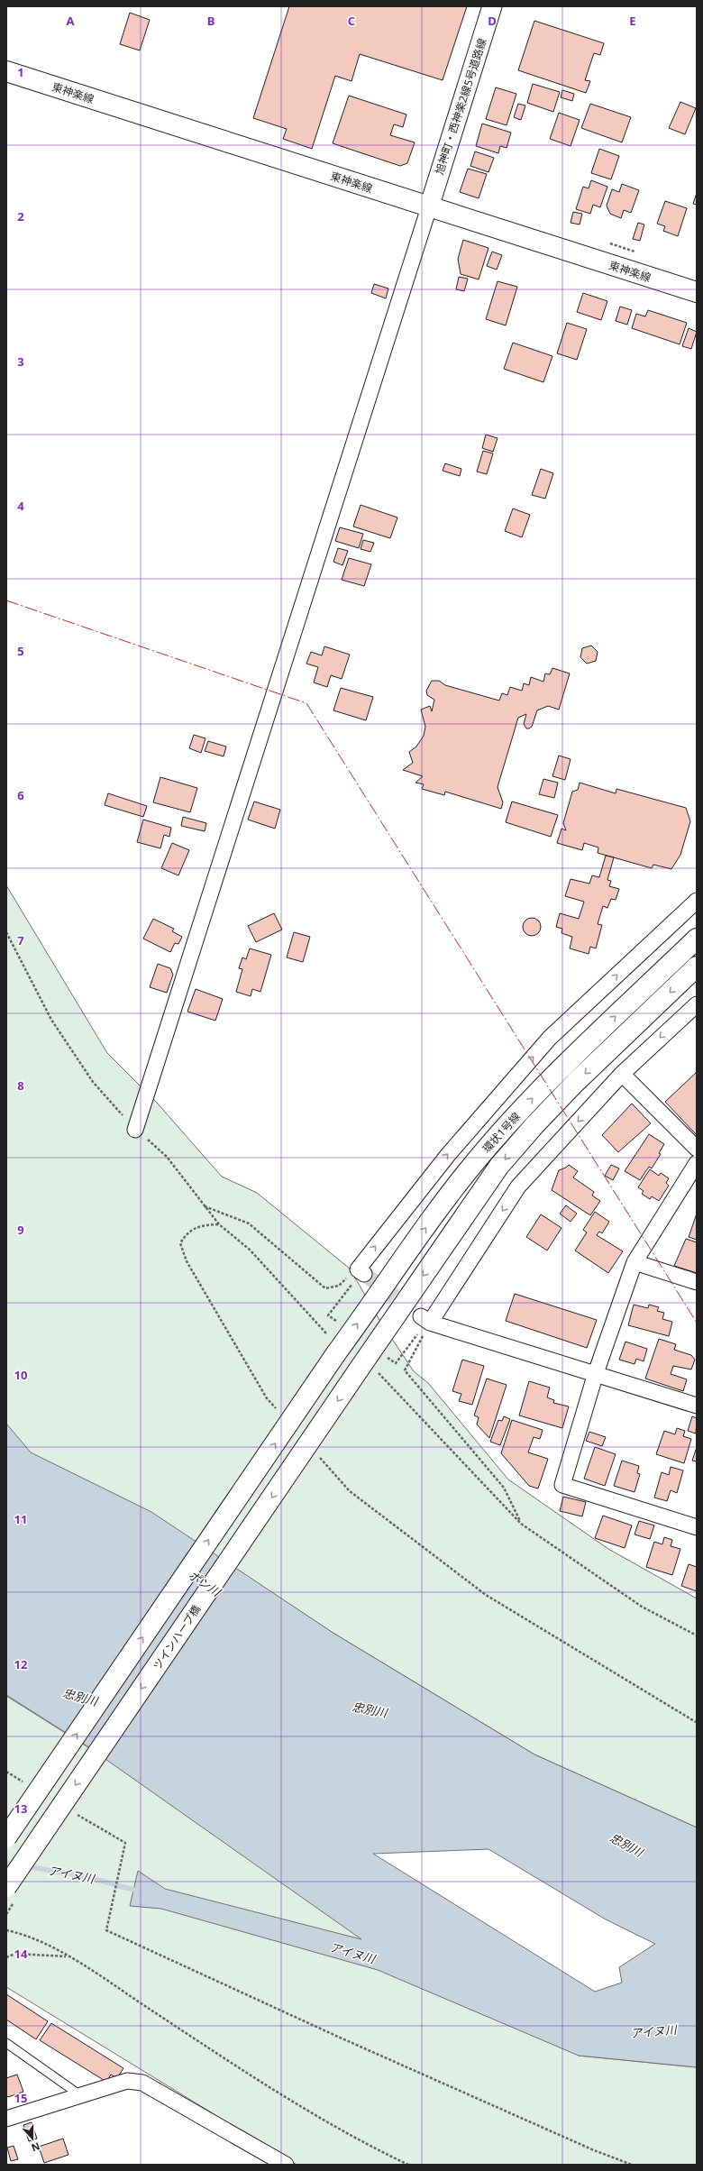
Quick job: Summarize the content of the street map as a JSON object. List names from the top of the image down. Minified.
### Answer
{"streets":{"main road":["東神楽線","環状1号線","ツインハープ橋"],"street":["旭神町・西神楽2線5号道路線"]},"crossings":[["東神楽線","旭神町・西神楽2線5号道路線"],["環状1号線","ツインハープ橋"]],"one_way":["ツインハープ橋"],"water":["ポン川","忠別川","アイヌ川"],"north":"bottom","grid":{"columns":["A","B","C","D","E"],"rows":["1","2","3","4","5","6","7","8","9","10","11","12","13","14","15"]}}
